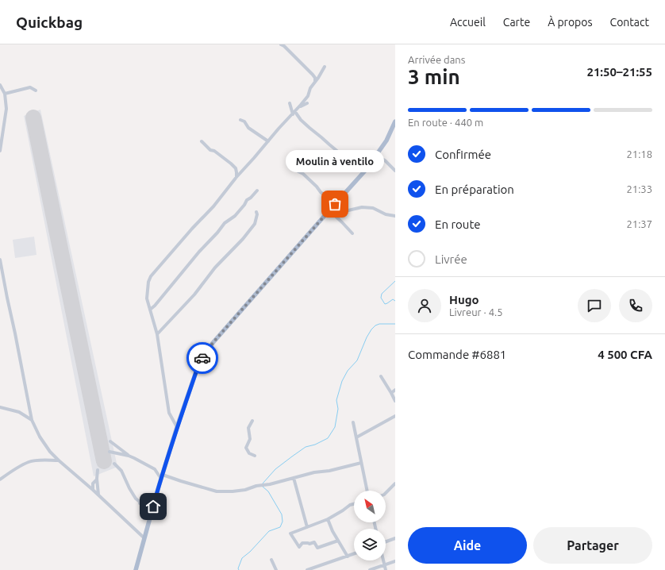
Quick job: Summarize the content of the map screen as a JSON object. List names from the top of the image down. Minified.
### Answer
{"places":["Moulin à ventilo"],"north":"top left","page":{"header":"Quickbag","nav":["Accueil","Carte","À propos","Contact"],"heading":["3 min","Arrivée dans","21:50–21:55"],"panel":["Hugo","Livreur · 4.5","Commande #6881","4 500 CFA"],"bar":"En route · 440 m","list":[["Confirmée","21:18"],["En préparation","21:33"],["En route","21:37"],"Livrée"],"bubble":"Moulin à ventilo","buttons":["Aide","Partager"]}}
